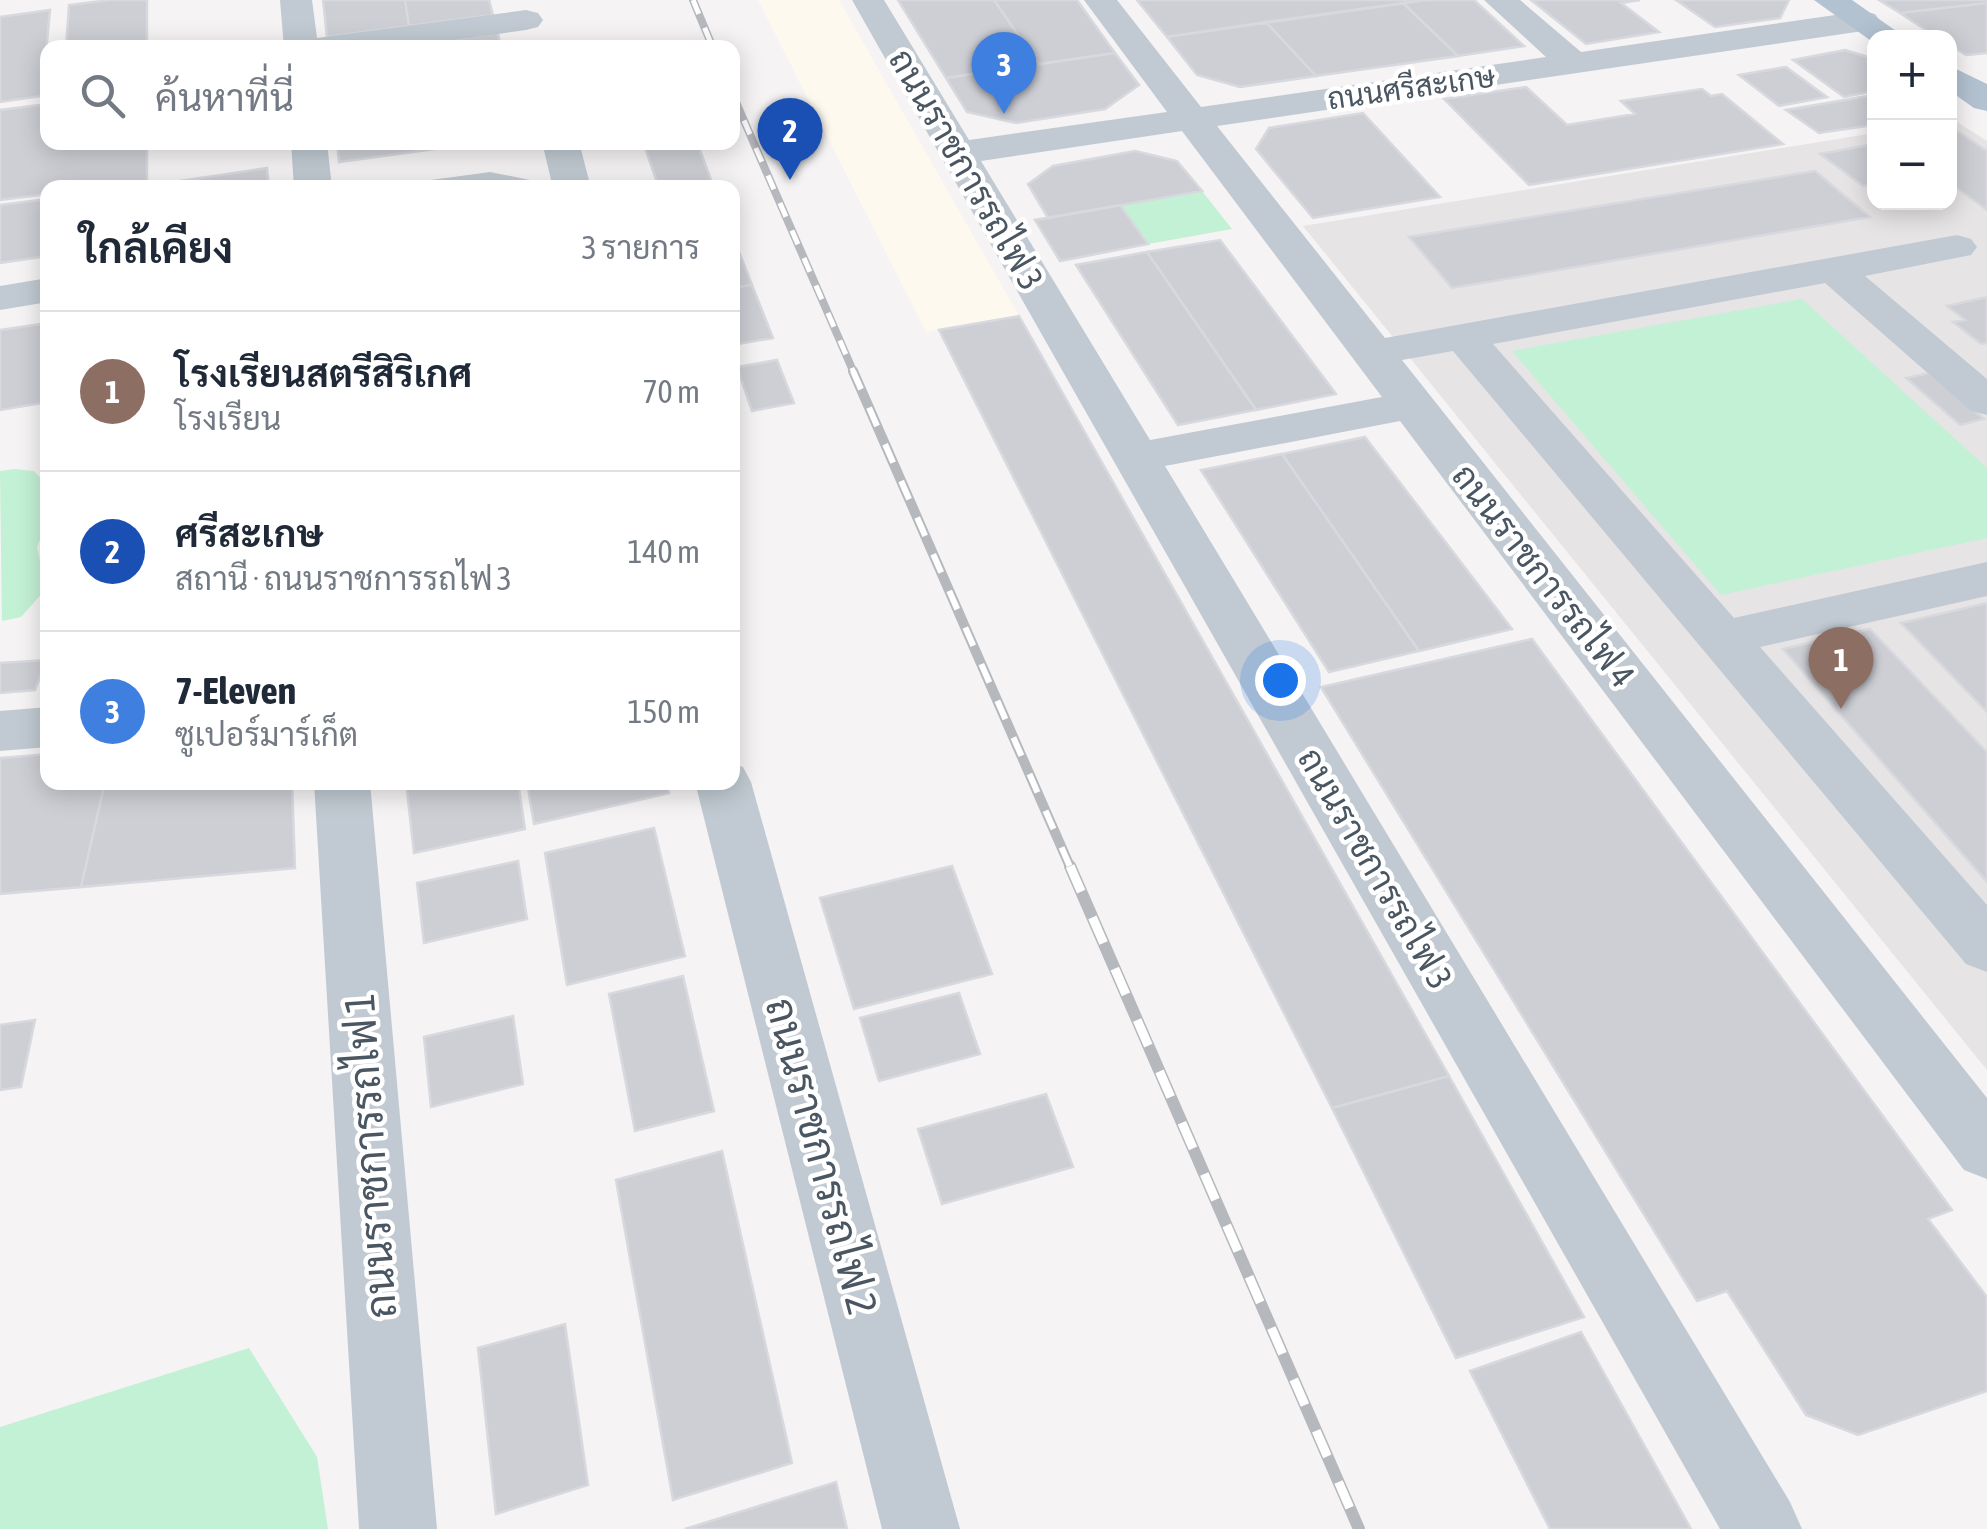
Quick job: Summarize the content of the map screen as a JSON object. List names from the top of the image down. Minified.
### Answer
{"streets":{"street":["ถนนศรีสะเกษ","ถนนราชการรถไฟ 3","ถนนราชการรถไฟ 4","ถนนราชการรถไฟ 1","ถนนราชการรถไฟ 2"]},"crossings":[["ถนนศรีสะเกษ","ถนนราชการรถไฟ 3"],["ถนนศรีสะเกษ","ถนนราชการรถไฟ 4"]],"page":{"map_buttons":["+","−"],"pins":["3","2","1"],"search":"ค้นหาที่นี่","heading":["ใกล้เคียง","3 รายการ"],"list":[{"mark":"1","name":"โรงเรียนสตรีสิริเกศ","note":"โรงเรียน","value":"70 m"},{"mark":"2","name":"ศรีสะเกษ","note":"สถานี · ถนนราชการรถไฟ 3","value":"140 m"},{"mark":"3","name":"7-Eleven","note":"ซูเปอร์มาร์เก็ต","value":"150 m"}]}}
